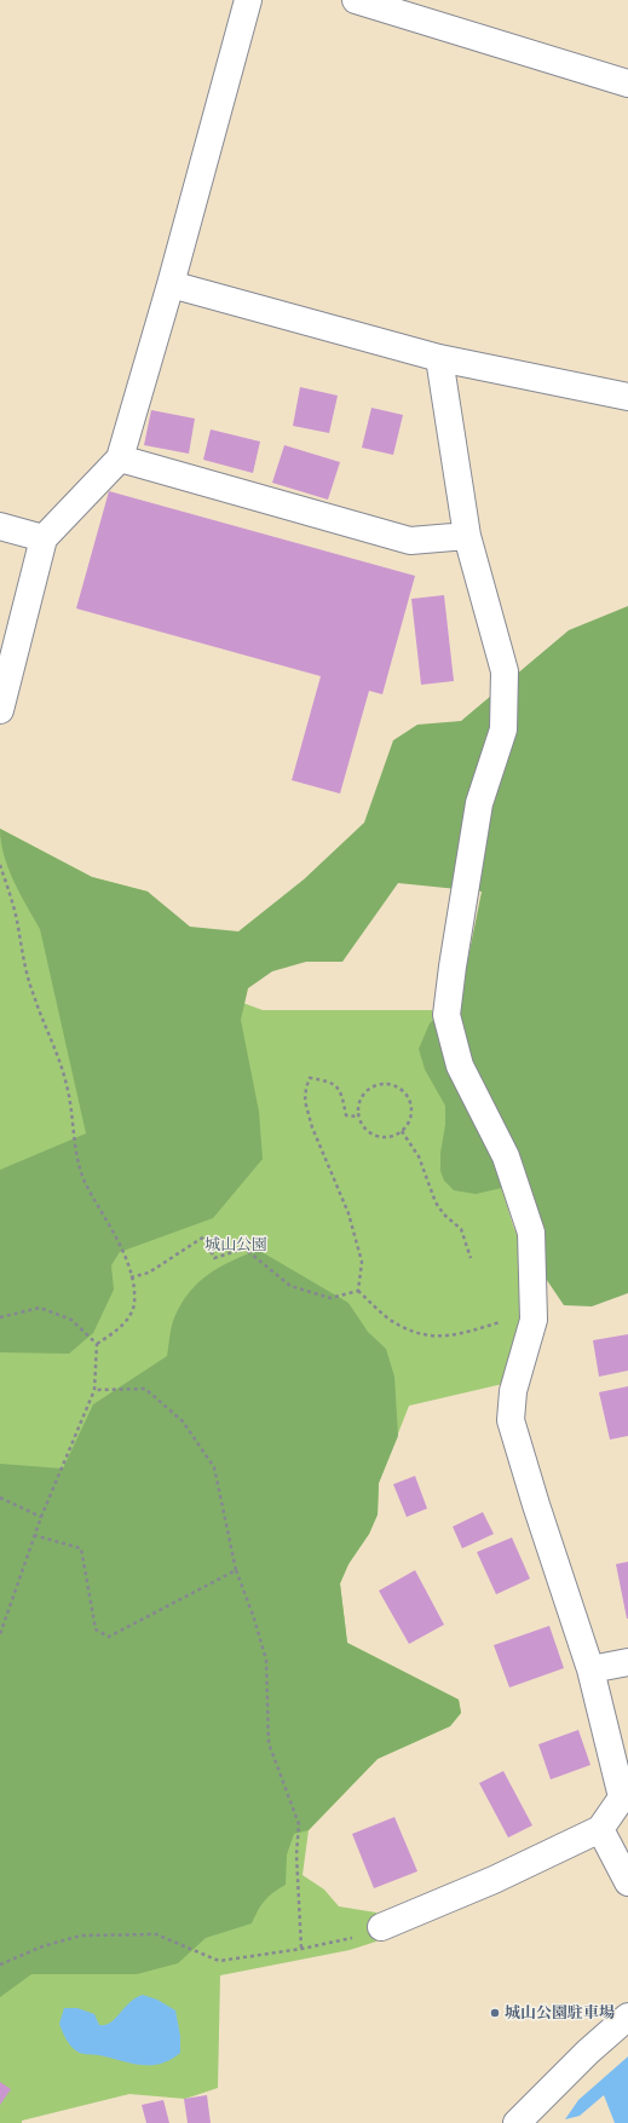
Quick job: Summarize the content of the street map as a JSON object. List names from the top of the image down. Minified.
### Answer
{"parks":["城山公園"],"places":["城山公園駐車場"]}
